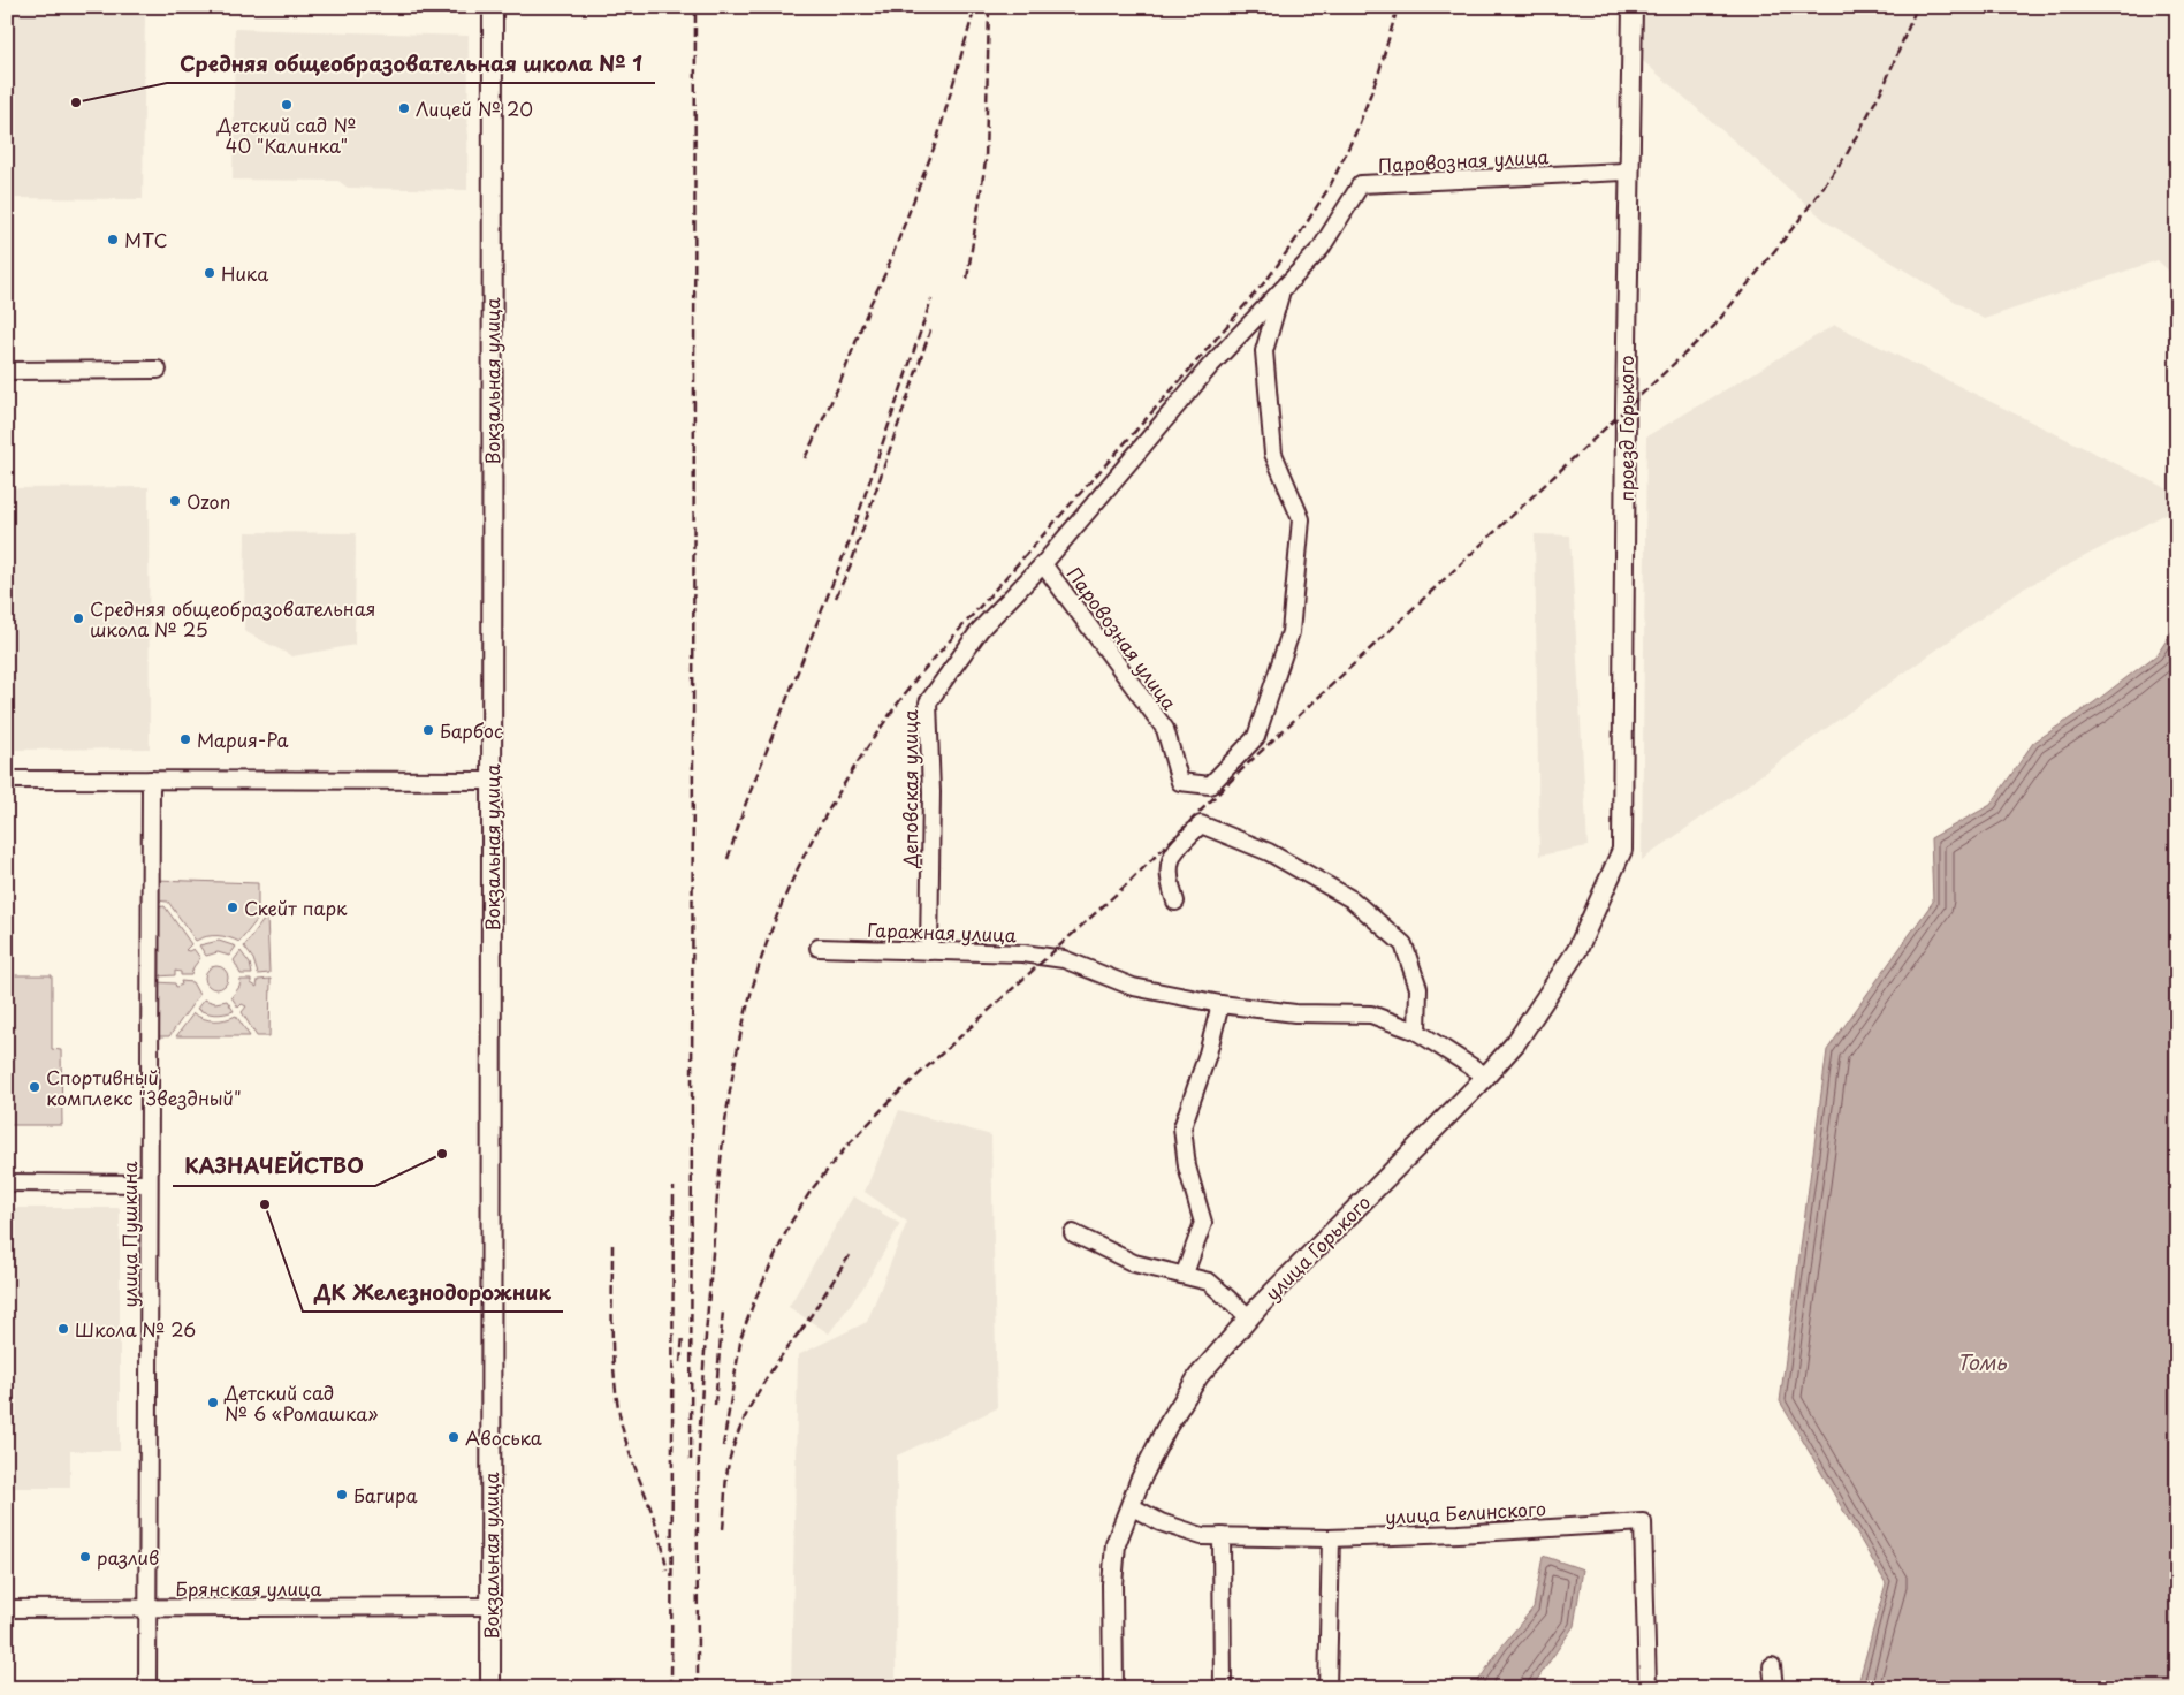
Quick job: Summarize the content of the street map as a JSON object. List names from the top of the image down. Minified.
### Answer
{"streets":{"main road":["Вокзальная улица","проезд Горького","улица Горького"],"street":["Паровозная улица","Деповская улица","Гаражная улица","улица Пушкина","улица Белинского","Брянская улица"]},"crossings":[["Паровозная улица","проезд Горького"],["Паровозная улица","Деповская улица"],["Вокзальная улица","Брянская улица"],["проезд Горького","улица Горького"],["Деповская улица","Гаражная улица"],["улица Пушкина","Брянская улица"],["улица Горького","улица Белинского"]],"water":["Томь"],"places":["Средняя общеобразовательная школа № 1","Детский сад № 40 \"Калинка\"","Лицей № 20","МТС","Ника","Ozon","Средняя общеобразовательная школа № 25","Барбос","Мария-Ра","Скейт парк","Спортивный комплекс \"Звездный\"","КАЗНАЧЕЙСТВО","ДК Железнодорожник","Школа № 26","Детский сад № 6 «Ромашка»","Авоська","Багира","разлив"]}
